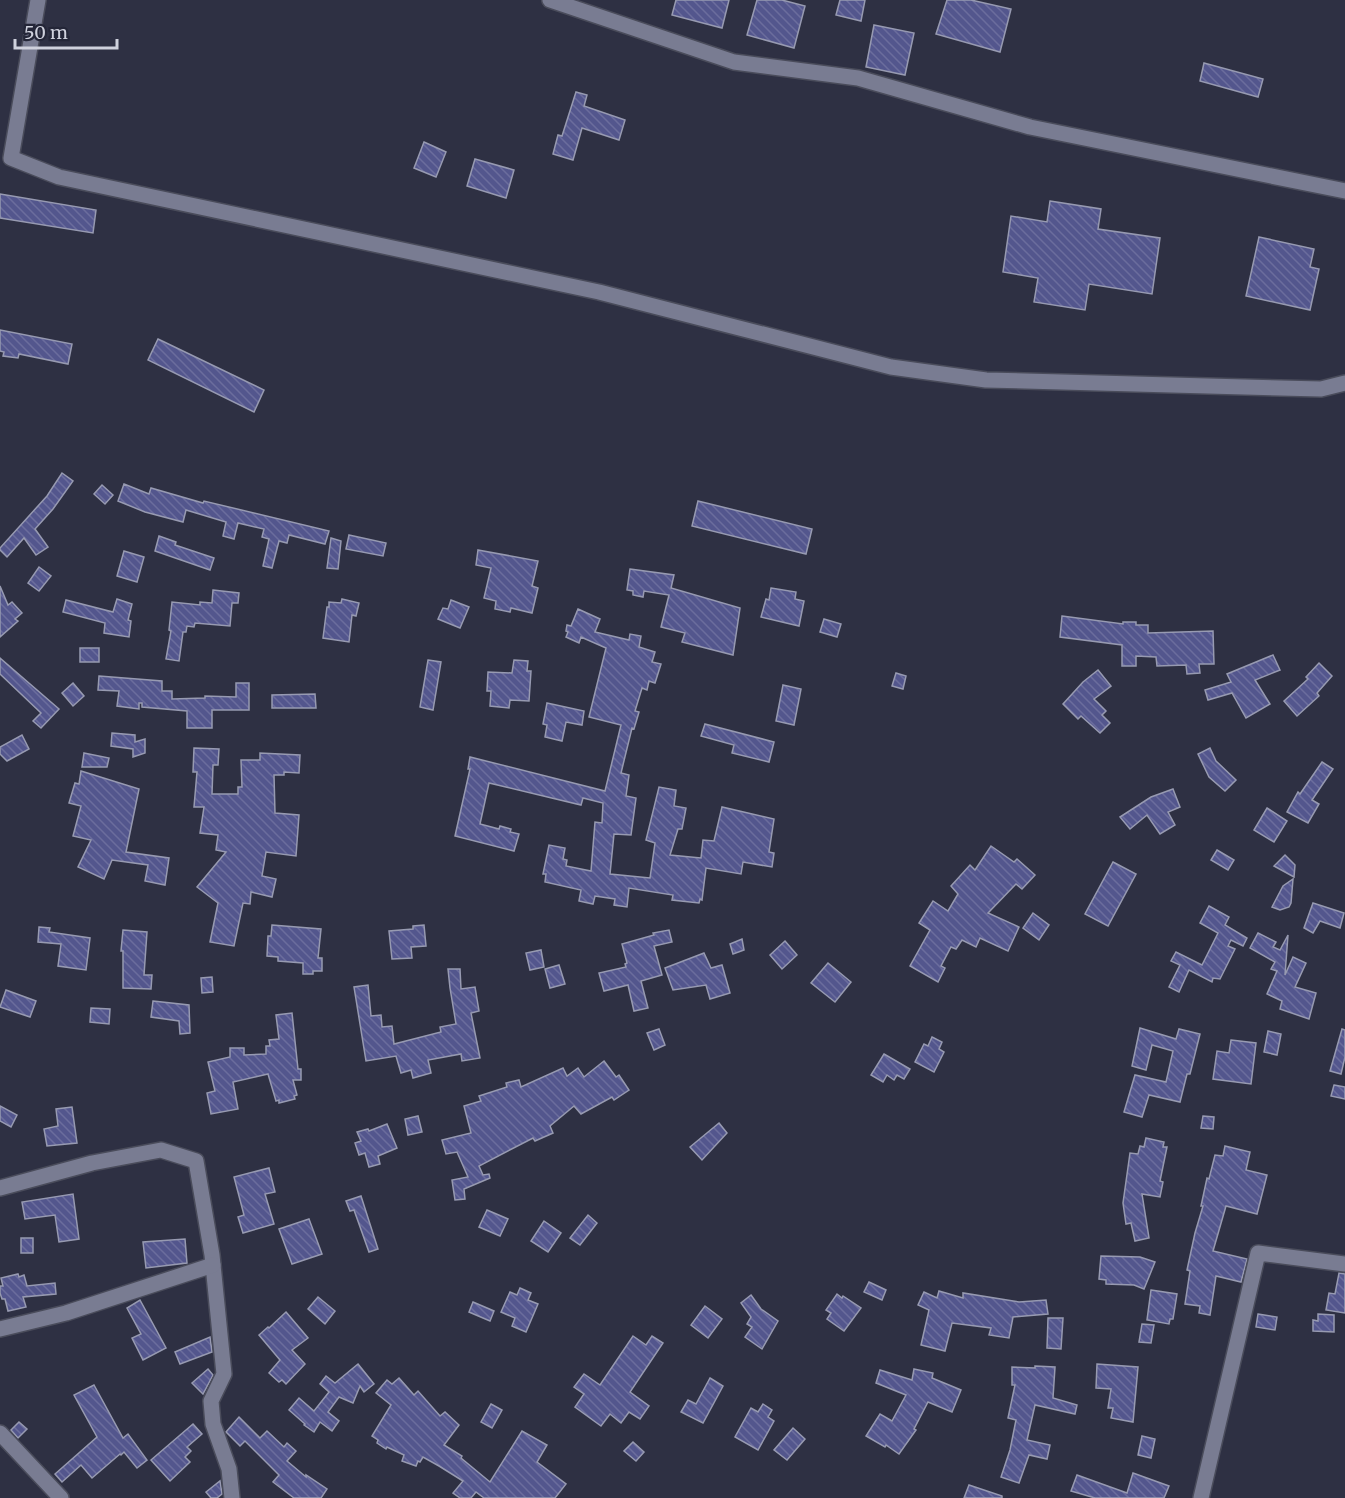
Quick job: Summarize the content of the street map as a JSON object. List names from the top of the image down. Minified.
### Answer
{"scale_bar":"50 m"}
